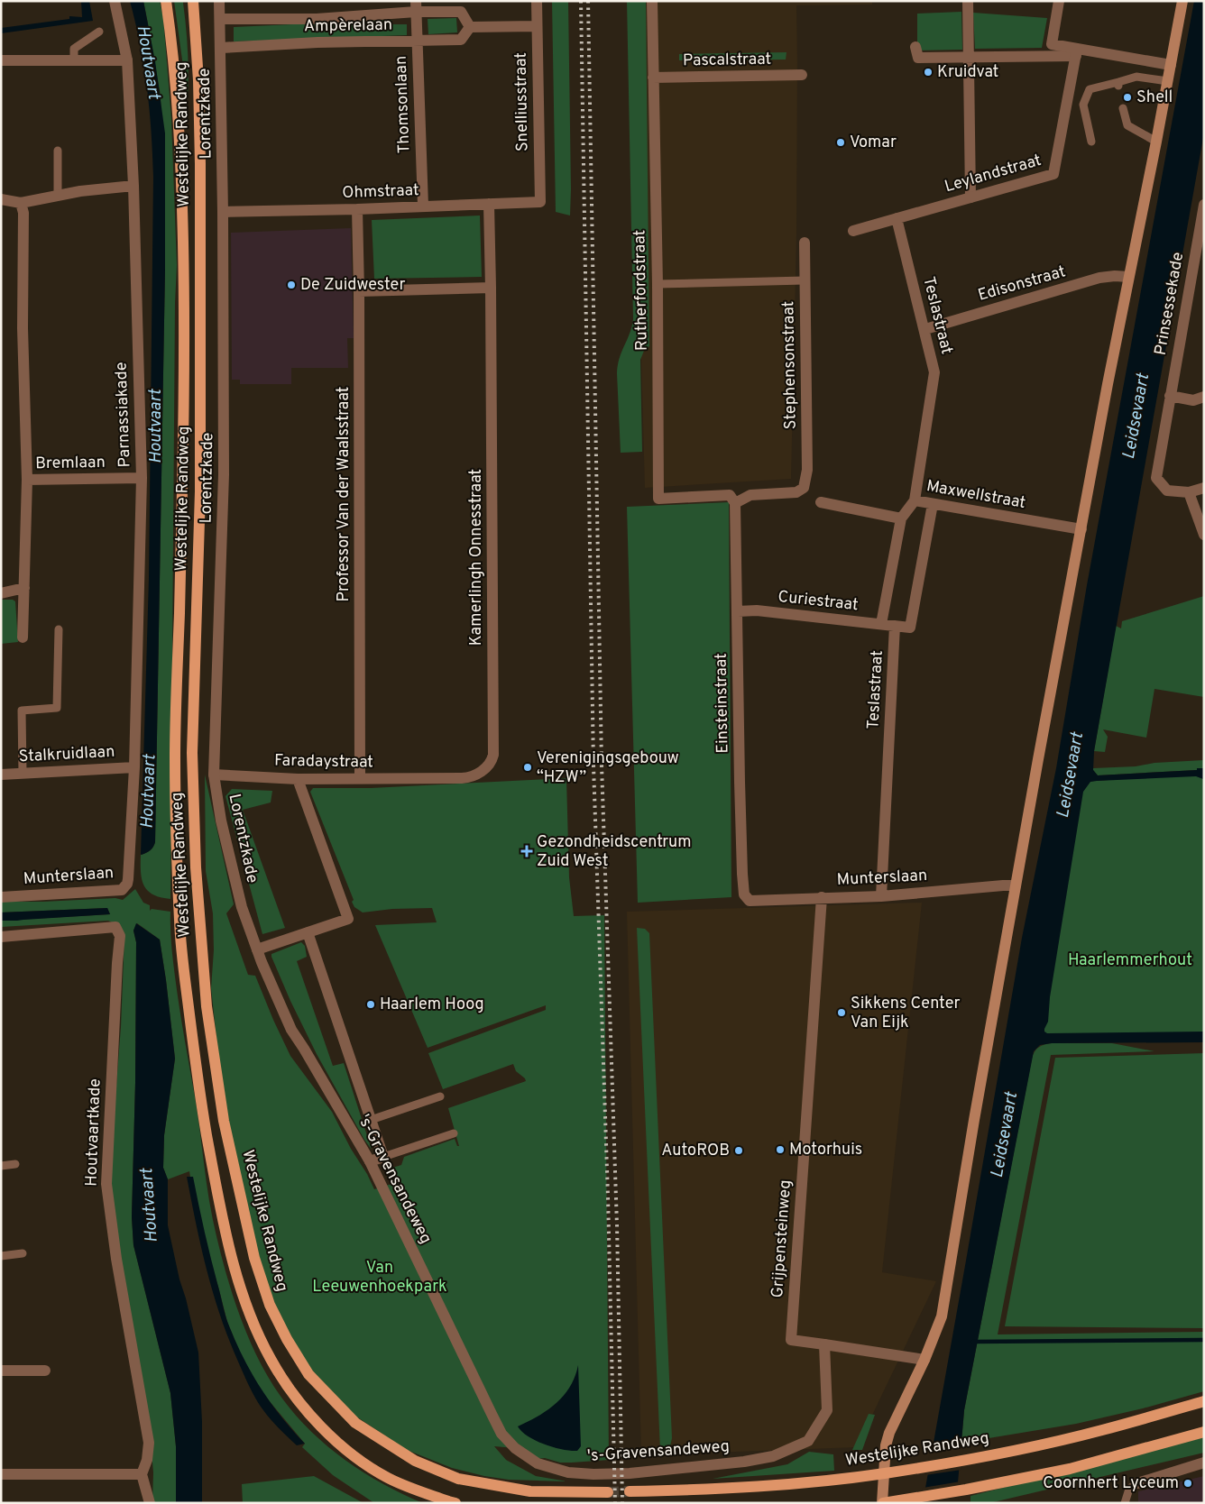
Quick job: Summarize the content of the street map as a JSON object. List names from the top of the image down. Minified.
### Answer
{"streets":{"main road":["Westelijke Randweg"],"street":["Ampèrelaan","Pascalstraat","Snelliusstraat","Thomsonlaan","Lorentzkade","Leylandstraat","Ohmstraat","Edisonstraat","Rutherfordstraat","Prinsessekade","Teslastraat","Stephensonstraat","Parnassiakade","Bremlaan","Professor Van der Waalsstraat","Maxwellstraat","Kamerlingh Onnesstraat","Curiestraat","Einsteinstraat","Stalkruidlaan","Faradaystraat","Munterslaan","Houtvaartkade","'s-Gravensandeweg","Grijpensteinweg"]},"crossings":[["Ampèrelaan","Thomsonlaan"],["Ampèrelaan","Lorentzkade"],["Pascalstraat","Rutherfordstraat"],["Snelliusstraat","Ohmstraat"],["Thomsonlaan","Ohmstraat"],["Lorentzkade","Ohmstraat"],["Lorentzkade","Faradaystraat"],["Lorentzkade","'s-Gravensandeweg"],["Leylandstraat","Teslastraat"],["Ohmstraat","Professor Van der Waalsstraat"],["Ohmstraat","Kamerlingh Onnesstraat"],["Edisonstraat","Teslastraat"],["Rutherfordstraat","Stephensonstraat"],["Rutherfordstraat","Einsteinstraat"],["Teslastraat","Maxwellstraat"],["Teslastraat","Curiestraat"],["Teslastraat","Munterslaan"],["Stephensonstraat","Einsteinstraat"],["Parnassiakade","Bremlaan"],["Parnassiakade","Stalkruidlaan"],["Parnassiakade","Munterslaan"],["Professor Van der Waalsstraat","Faradaystraat"],["Kamerlingh Onnesstraat","Faradaystraat"],["Curiestraat","Einsteinstraat"],["Einsteinstraat","Munterslaan"],["Stalkruidlaan","Munterslaan"],["Munterslaan","Grijpensteinweg"],["'s-Gravensandeweg","Grijpensteinweg"]],"water":["Houtvaart","Leidsevaart"],"parks":["Haarlemmerhout","Van Leeuwenhoekpark"],"places":{"other":["Kruidvat","Shell","Vomar","De Zuidwester","Verenigingsgebouw “HZW”","Haarlem Hoog","Sikkens Center Van Eijk","Motorhuis","AutoROB","Coornhert Lyceum"],"health":["Gezondheidscentrum Zuid West"]}}
